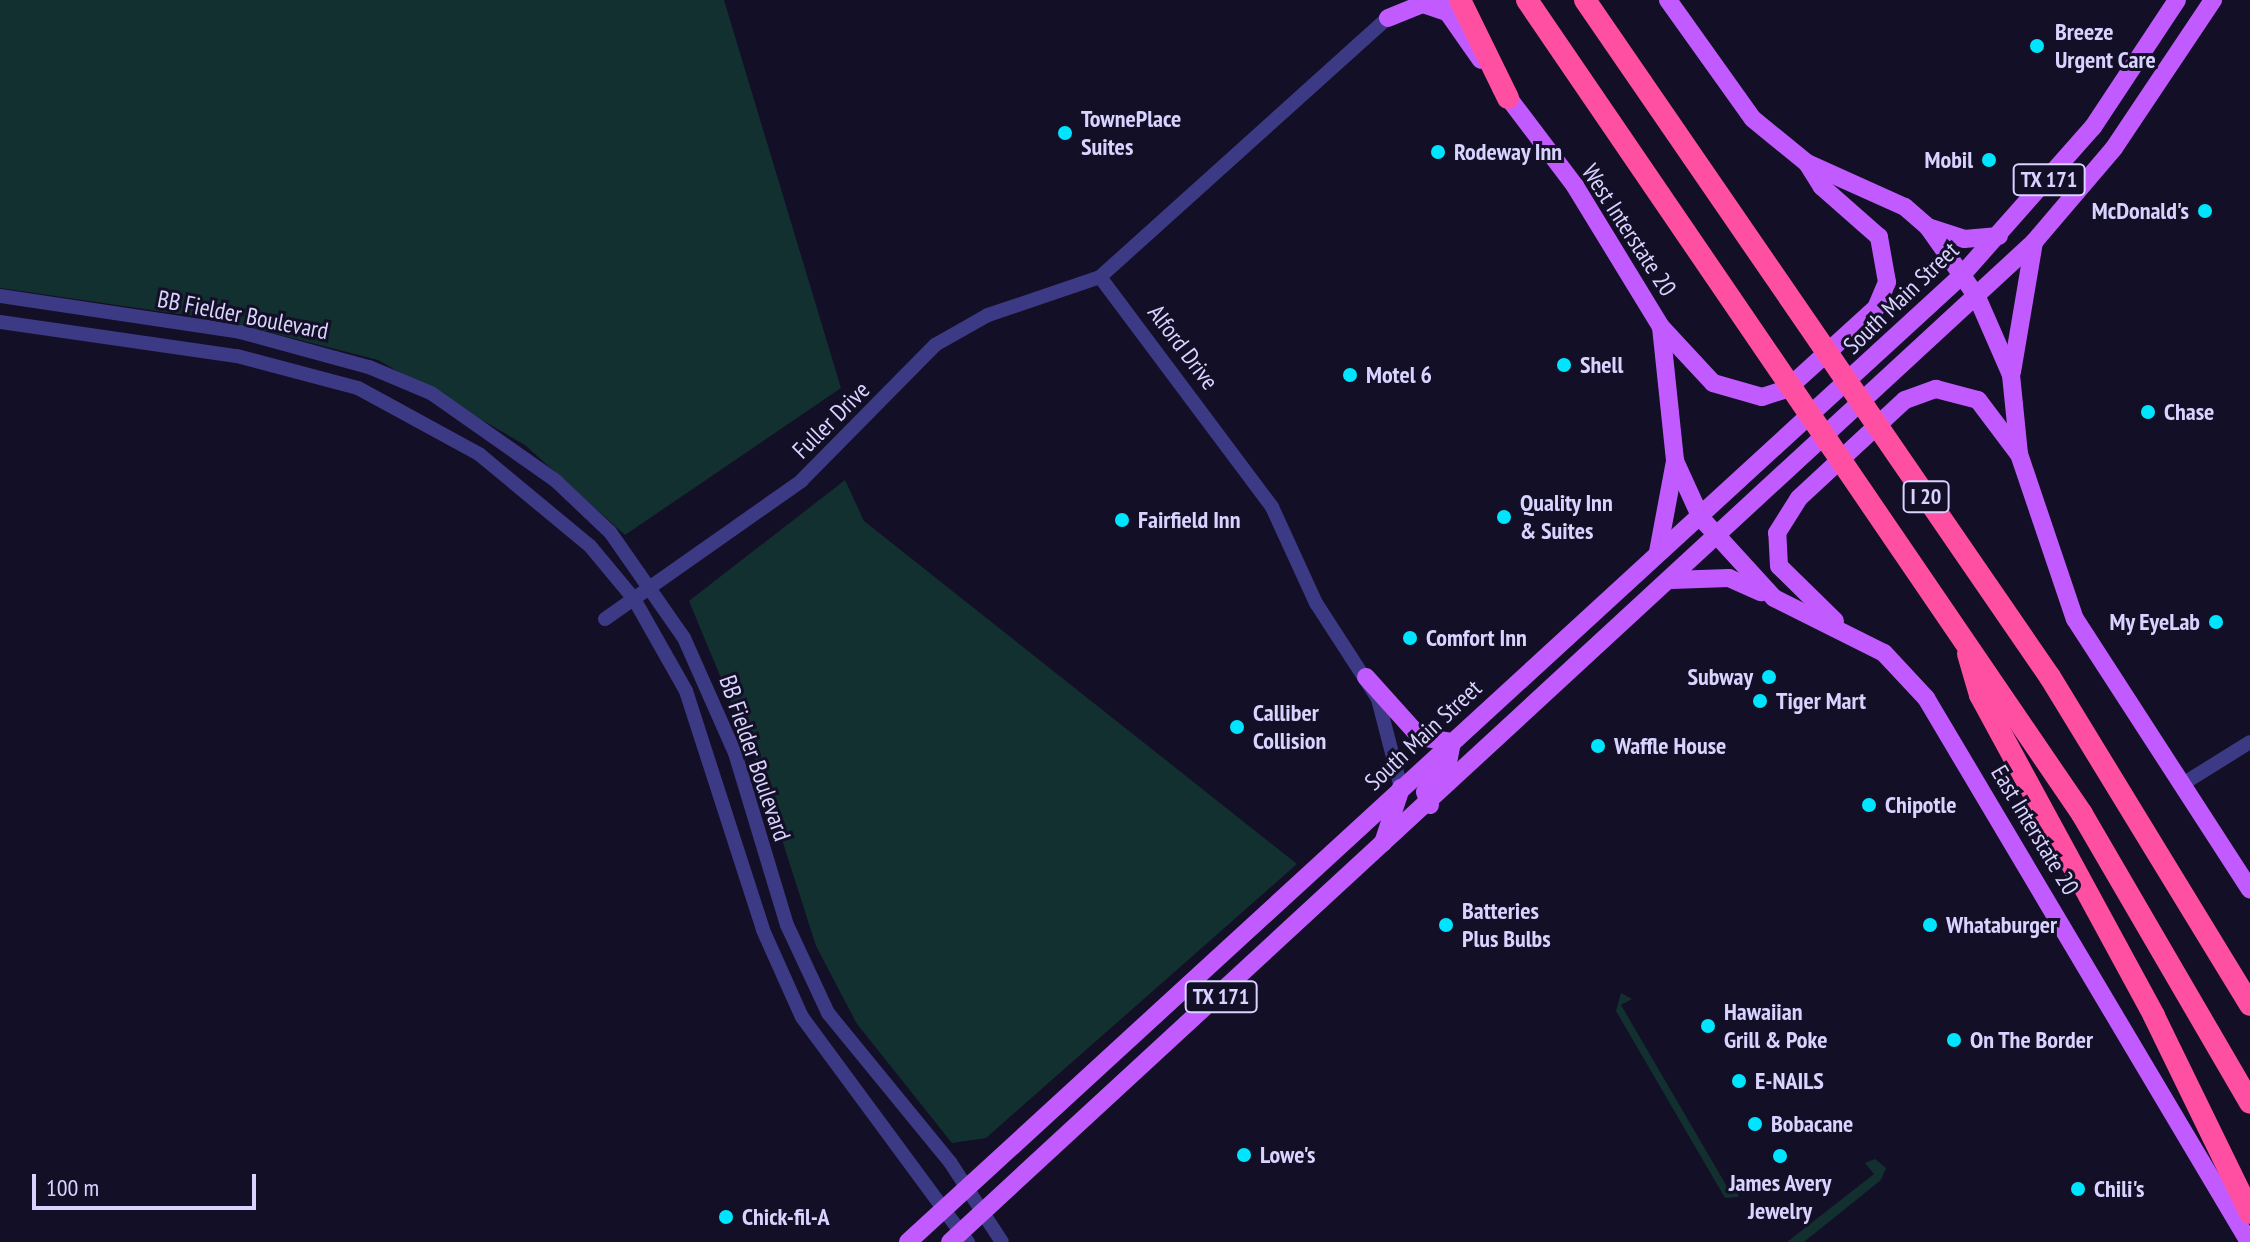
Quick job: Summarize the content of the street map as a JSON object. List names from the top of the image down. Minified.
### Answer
{"streets":{"highway":["I 20"],"main road":["TX 171","West Interstate 20","South Main Street","East Interstate 20"],"street":["BB Fielder Boulevard","Alford Drive","Fuller Drive"]},"crossings":[["TX 171","BB Fielder Boulevard"],["TX 171","East Interstate 20"],["West Interstate 20","South Main Street"],["West Interstate 20","East Interstate 20"],["South Main Street","BB Fielder Boulevard"],["South Main Street","Alford Drive"],["South Main Street","East Interstate 20"],["BB Fielder Boulevard","Fuller Drive"],["Alford Drive","Fuller Drive"]],"places":["Breeze Urgent Care","TownePlace Suites","Rodeway Inn","Mobil","McDonald's","Shell","Motel 6","Chase","Quality Inn & Suites","Fairfield Inn","My EyeLab","Comfort Inn","Subway","Tiger Mart","Calliber Collision","Waffle House","Chipotle","Batteries Plus Bulbs","Whataburger","Hawaiian Grill & Poke","On The Border","E-NAILS","Bobacane","Lowe's","James Avery Jewelry","Chili's","Chick-fil-A"],"scale_bar":"100 m"}
